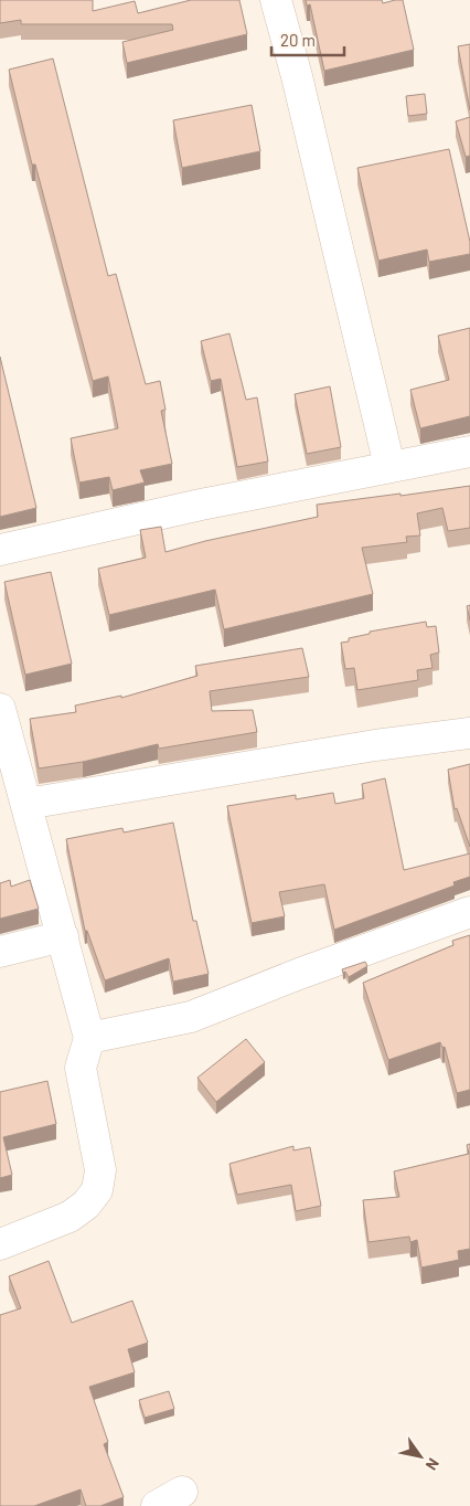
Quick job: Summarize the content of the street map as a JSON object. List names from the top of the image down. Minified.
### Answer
{"scale_bar":"20 m","north":"bottom right"}
